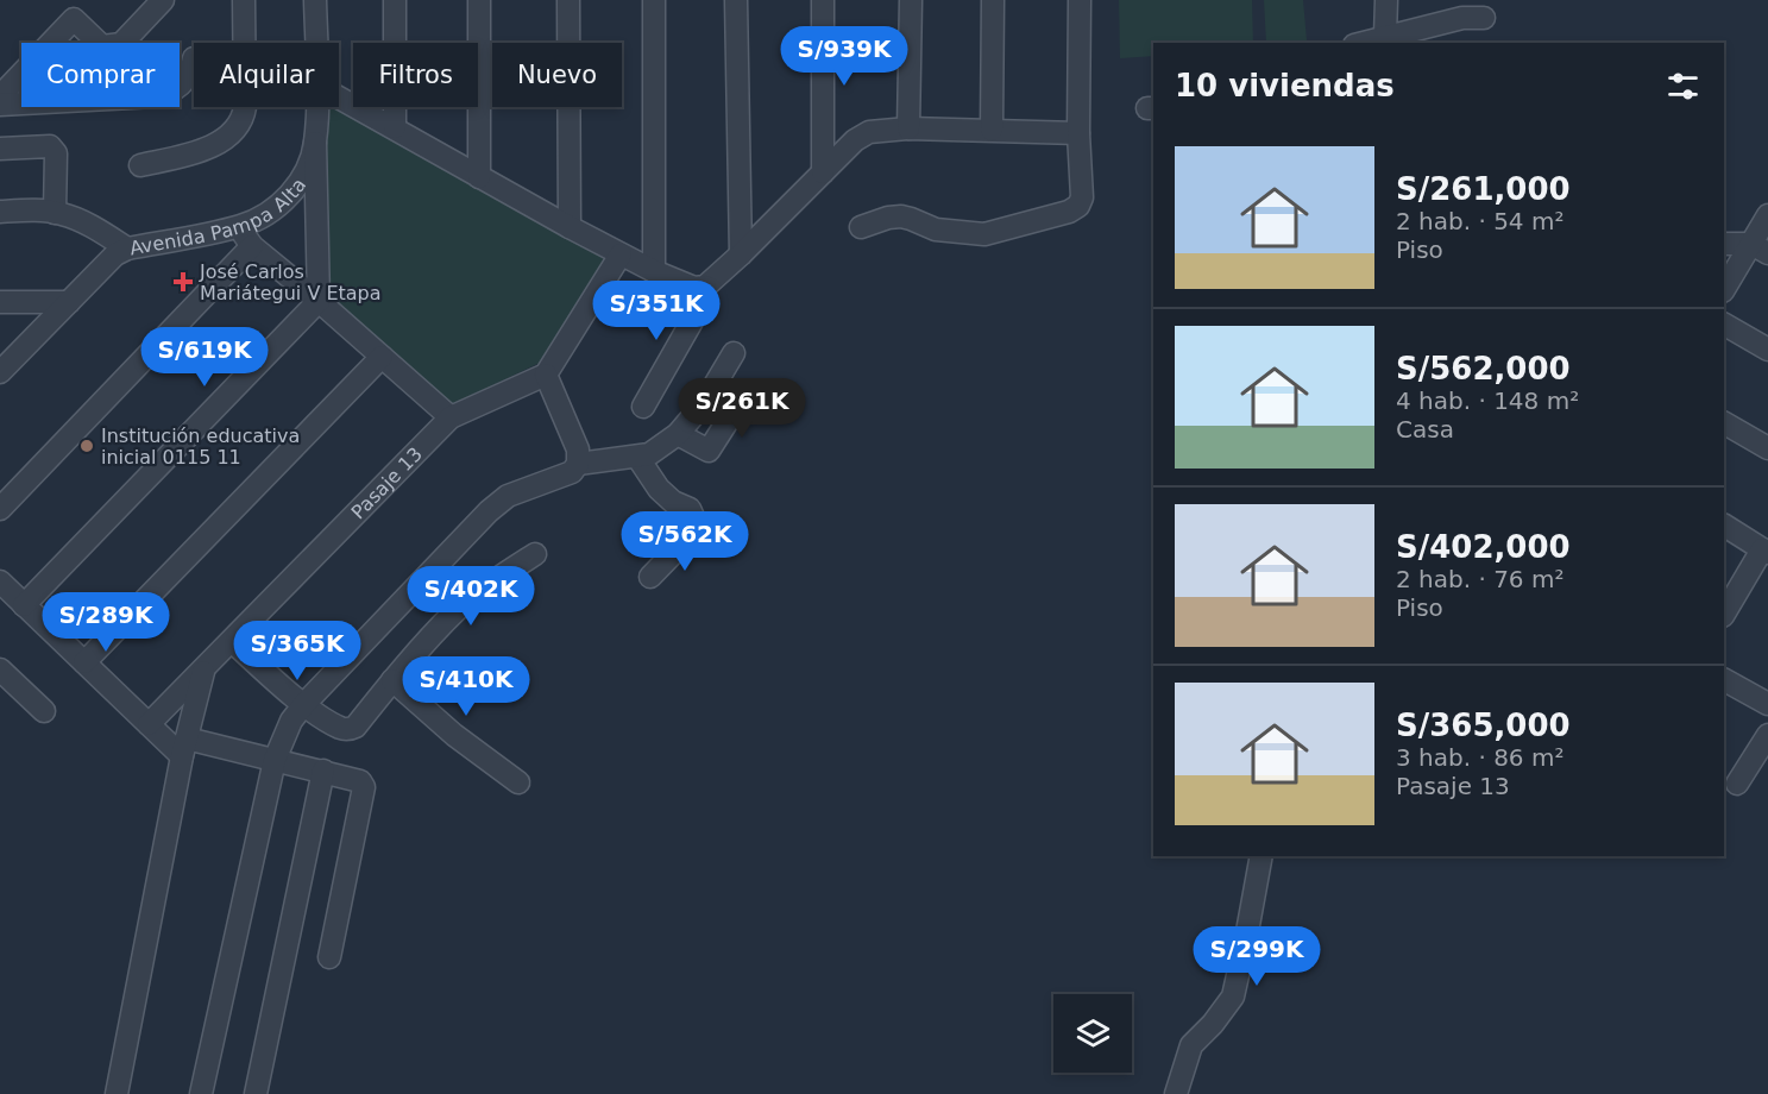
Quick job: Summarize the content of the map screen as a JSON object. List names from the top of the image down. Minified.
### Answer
{"streets":{"street":["Avenida Pampa Alta","Pasaje 13"]},"places":{"health":["José Carlos Mariátegui V Etapa"],"other":["Institución educativa inicial 0115 11"]},"page":{"price":["S/939K","S/351K","S/619K","S/261K","S/562K","S/402K","S/289K","S/365K","S/410K","S/299K"],"chip":["Comprar","Alquilar","Filtros","Nuevo"],"heading":"10 viviendas","list":[{"name":"S/261,000","note":"2 hab. · 54 m² · Piso"},{"name":"S/562,000","note":"4 hab. · 148 m² · Casa"},{"name":"S/402,000","note":"2 hab. · 76 m² · Piso"},{"name":"S/365,000","note":"3 hab. · 86 m² · Pasaje 13"}]}}
